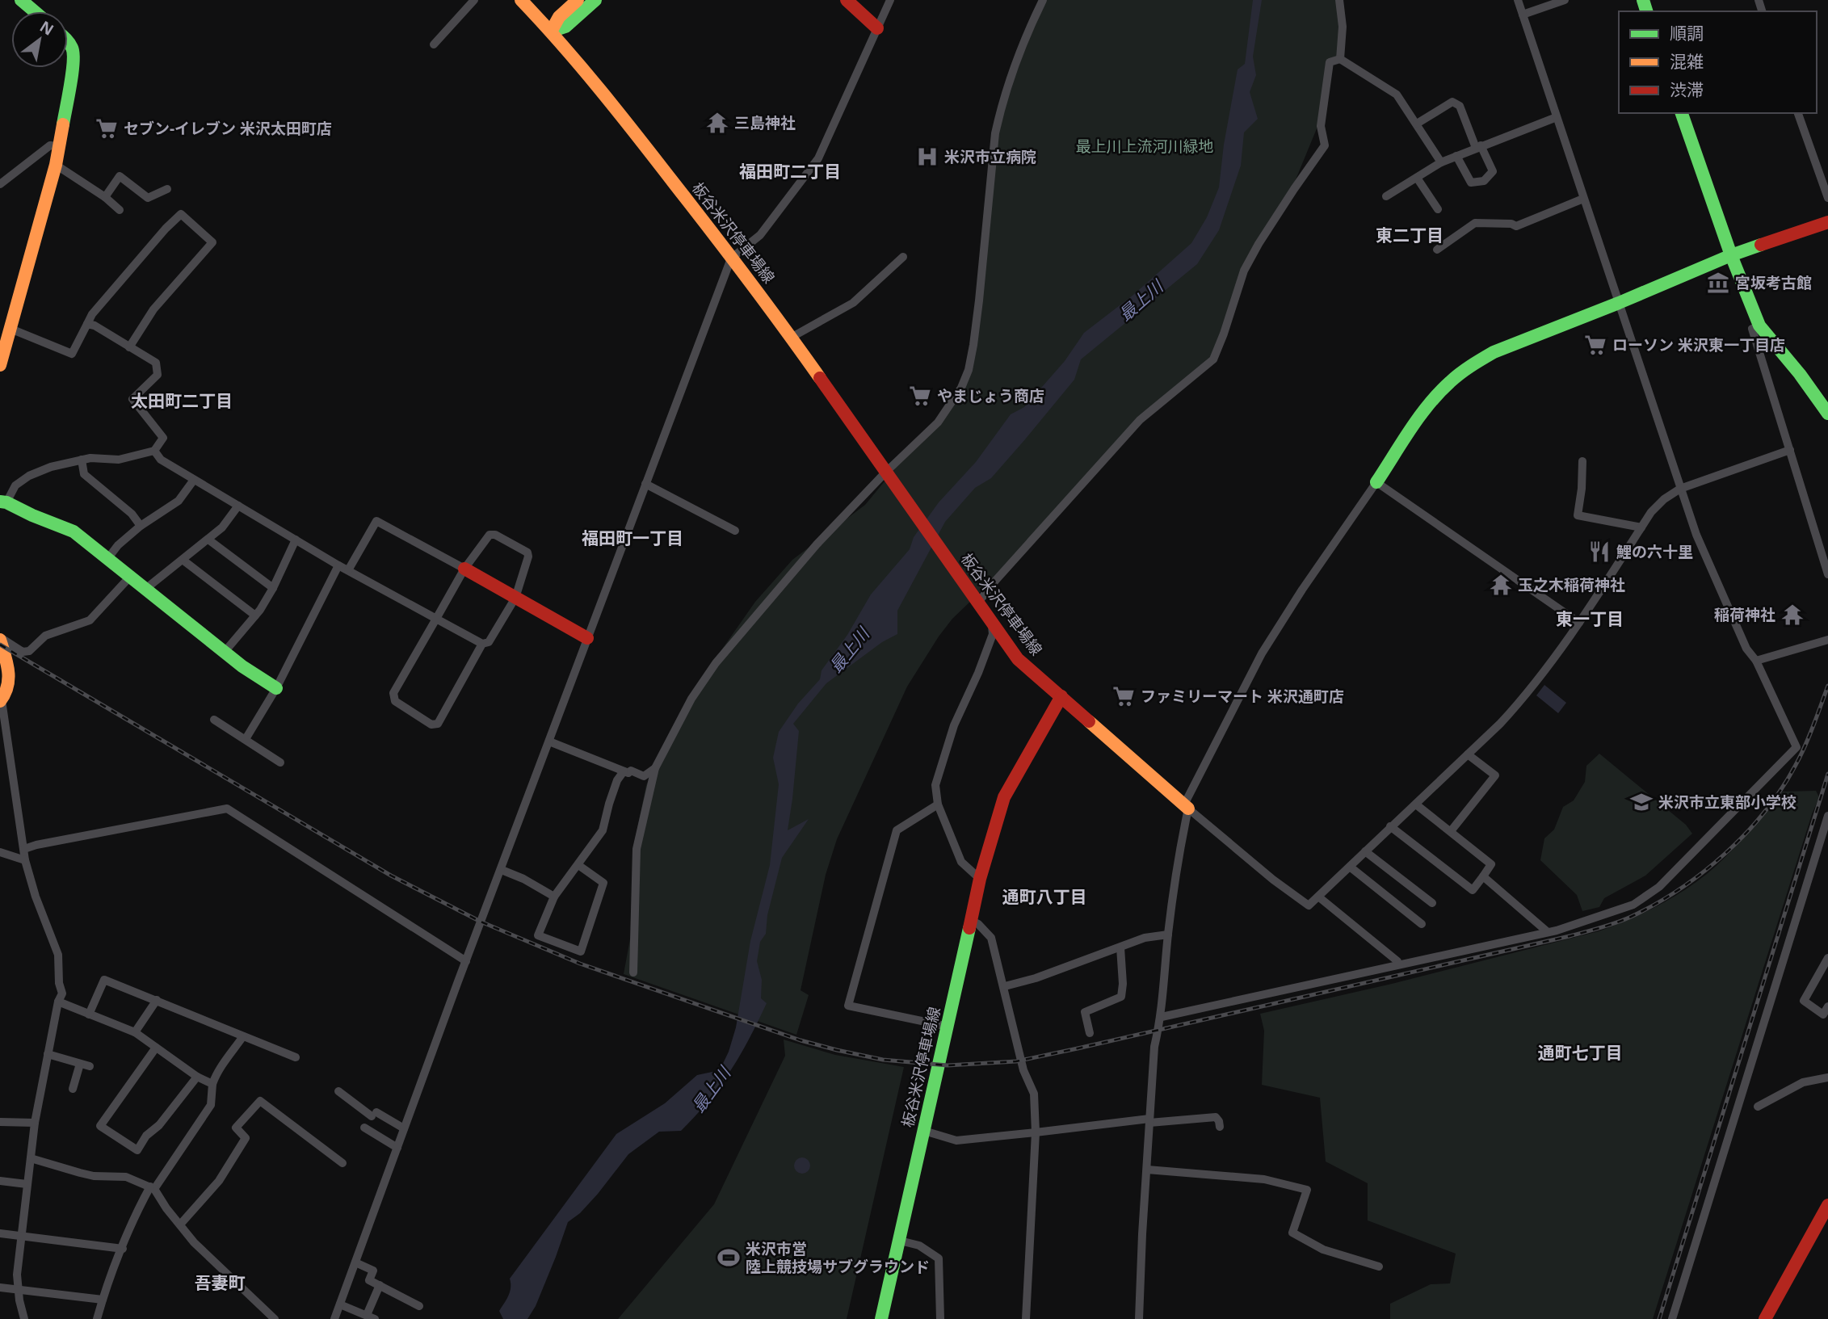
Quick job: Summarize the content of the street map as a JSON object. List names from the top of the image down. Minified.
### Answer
{"streets":{"street":["板谷米沢停車場線"]},"districts":["福田町二丁目","東二丁目","太田町二丁目","福田町一丁目","東一丁目","通町八丁目","通町七丁目","吾妻町"],"water":["最上川"],"parks":["最上川上流河川緑地"],"places":{"temple":["三島神社","玉之木稲荷神社","稲荷神社"],"supermarket":["セブン-イレブン 米沢太田町店","ローソン 米沢東一丁目店","やまじょう商店","ファミリーマート 米沢通町店"],"hospital":["米沢市立病院"],"museum":["宮坂考古館"],"restaurant":["鯉の六十里"],"school or university":["米沢市立東部小学校"],"sports":["米沢市営 陸上競技場サブグラウンド"]},"legend":["順調","混雑","渋滞"],"north":"top right"}
